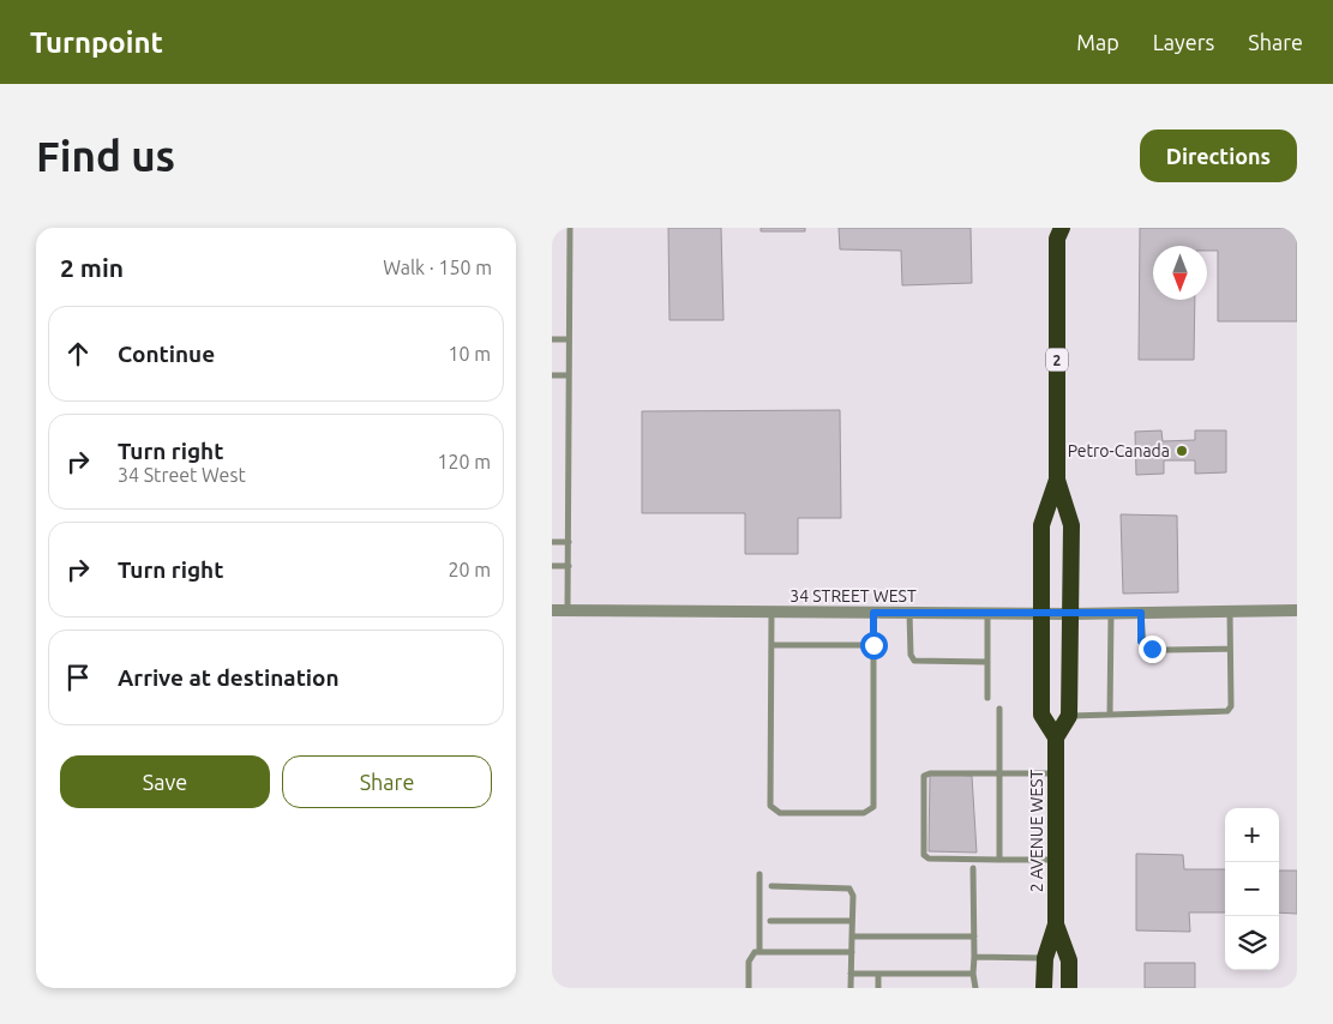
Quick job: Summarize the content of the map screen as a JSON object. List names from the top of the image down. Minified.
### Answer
{"streets":{"highway":["2","2 AVENUE WEST"],"street":["34 STREET WEST"]},"crossings":[["34 STREET WEST","2 AVENUE WEST"]],"places":["Petro-Canada"],"north":"bottom","page":{"header":"Turnpoint","nav":["Map","Layers","Share"],"buttons":["Directions",["Save","Share"]],"title":"Find us","heading":["2 min","Walk · 150 m"],"list":[["Continue","10 m"],["Turn right","34 Street West","120 m"],["Turn right","20 m"],"Arrive at destination"],"map_buttons":["+","−"]}}
